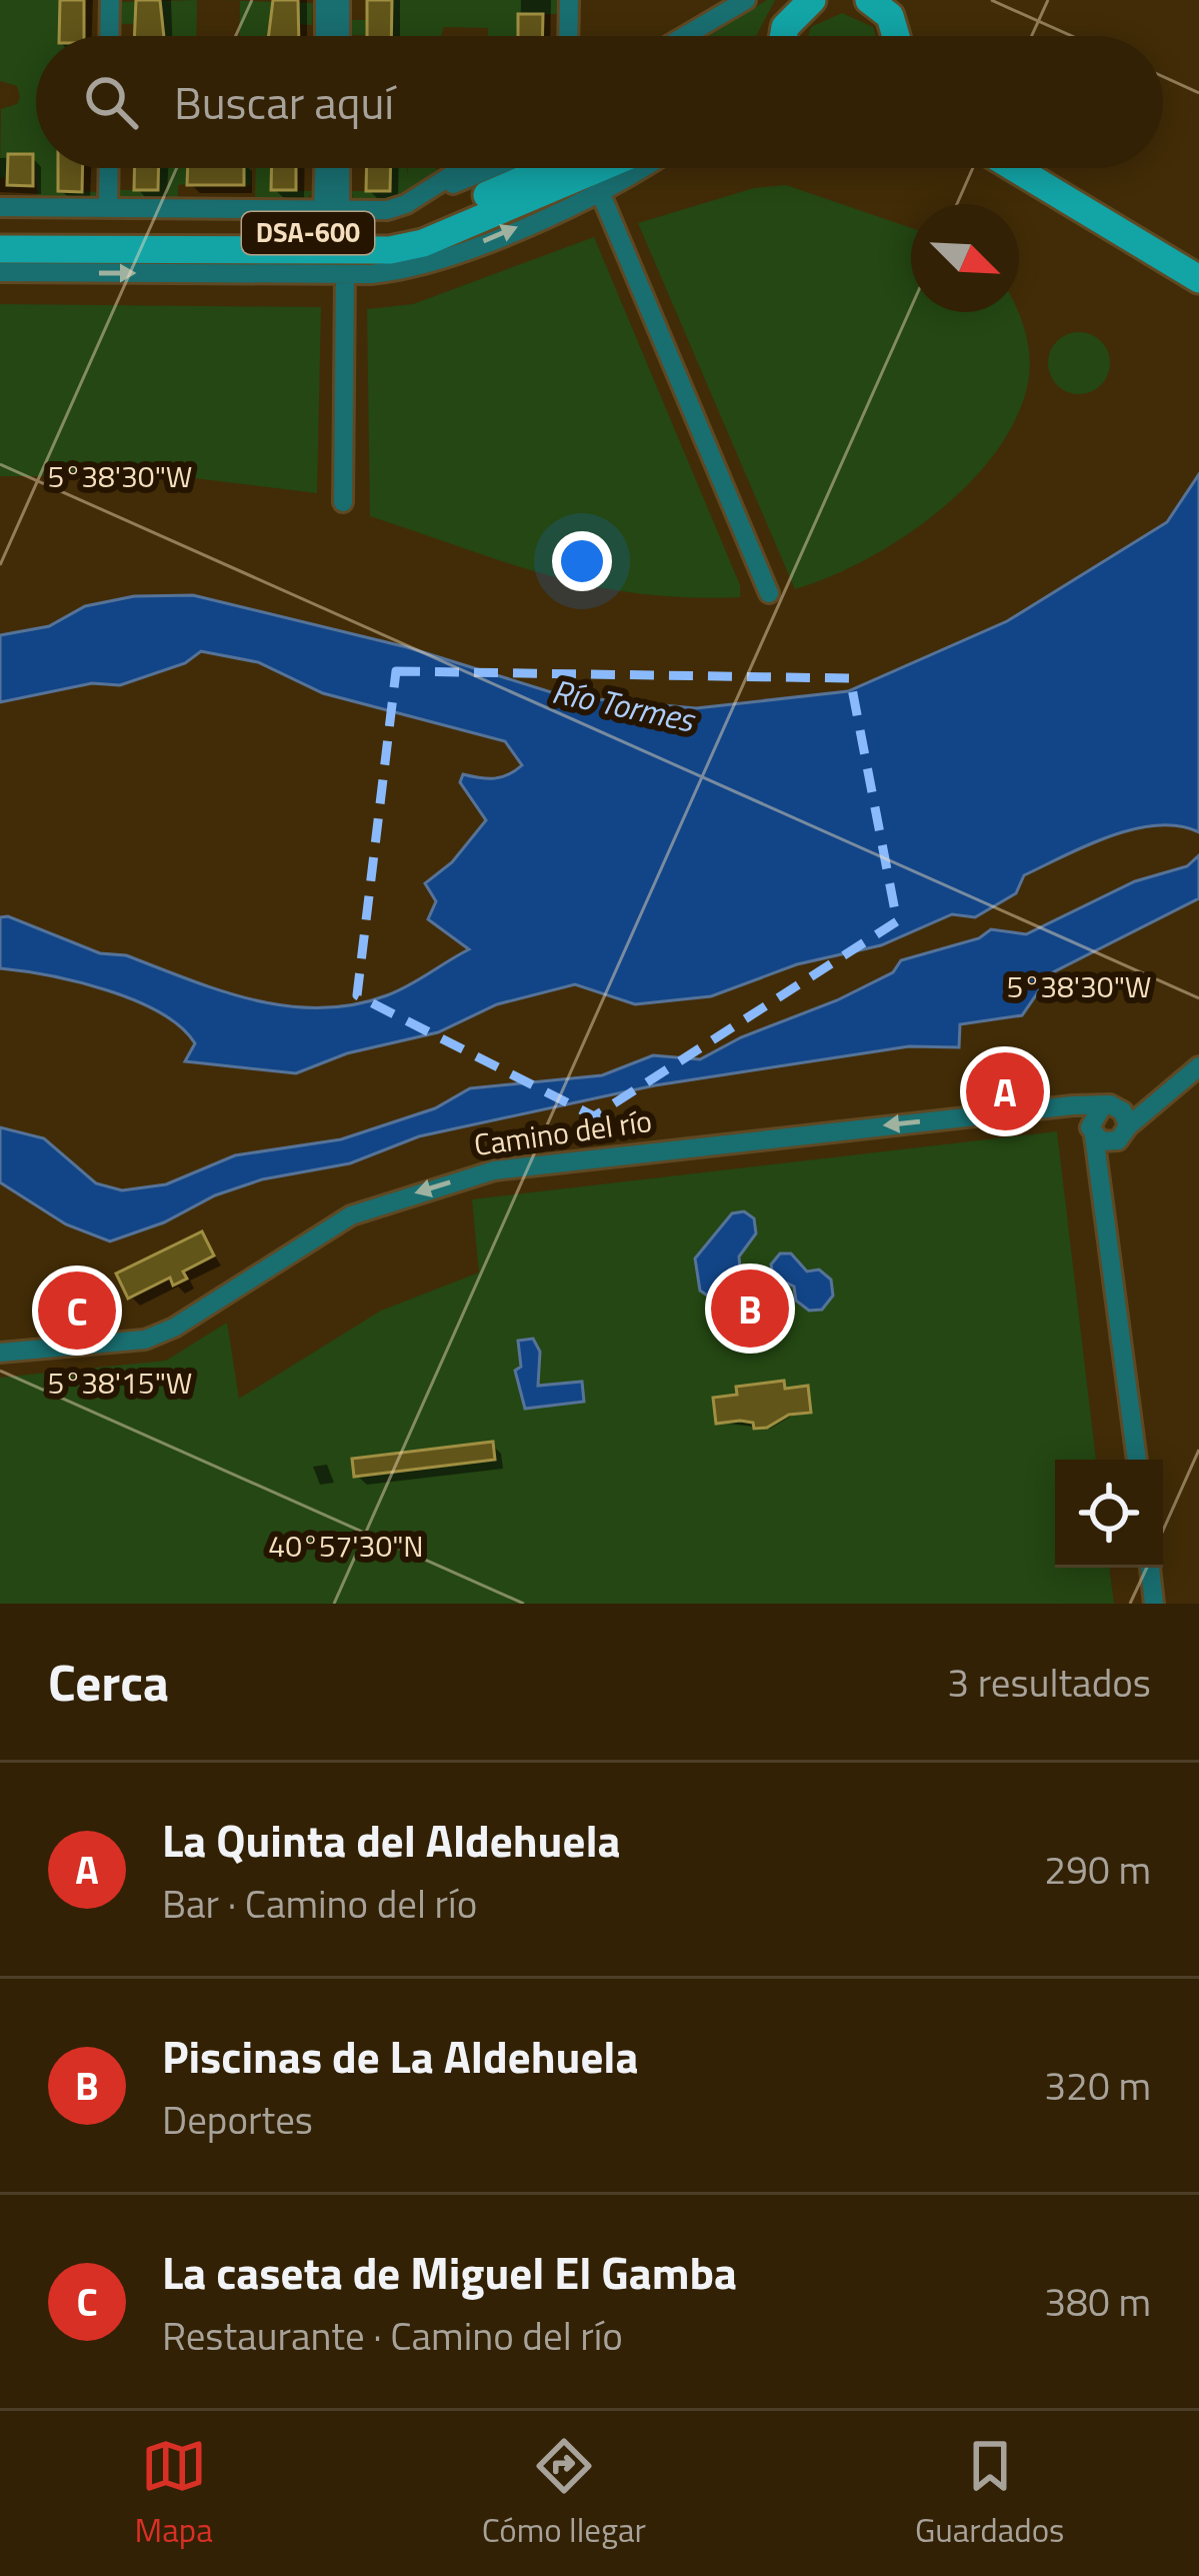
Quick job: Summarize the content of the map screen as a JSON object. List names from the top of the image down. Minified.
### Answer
{"streets":{"main road":["DSA-600"],"street":["Camino del río"]},"one_way":["Camino del río"],"water":["Río Tormes"],"north":"bottom right","page":{"search":"Buscar aquí","pins":["A","B","C"],"heading":["Cerca","3 resultados"],"list":[{"mark":"A","name":"La Quinta del Aldehuela","note":"Bar · Camino del río","value":"290 m"},{"mark":"B","name":"Piscinas de La Aldehuela","note":"Deportes","value":"320 m"},{"mark":"C","name":"La caseta de Miguel El Gamba","note":"Restaurante · Camino del río","value":"380 m"}],"nav":["Mapa","Cómo llegar","Guardados"]},"coordinates":["5°38'30\"W","5°38'15\"W","40°57'30\"N"]}
